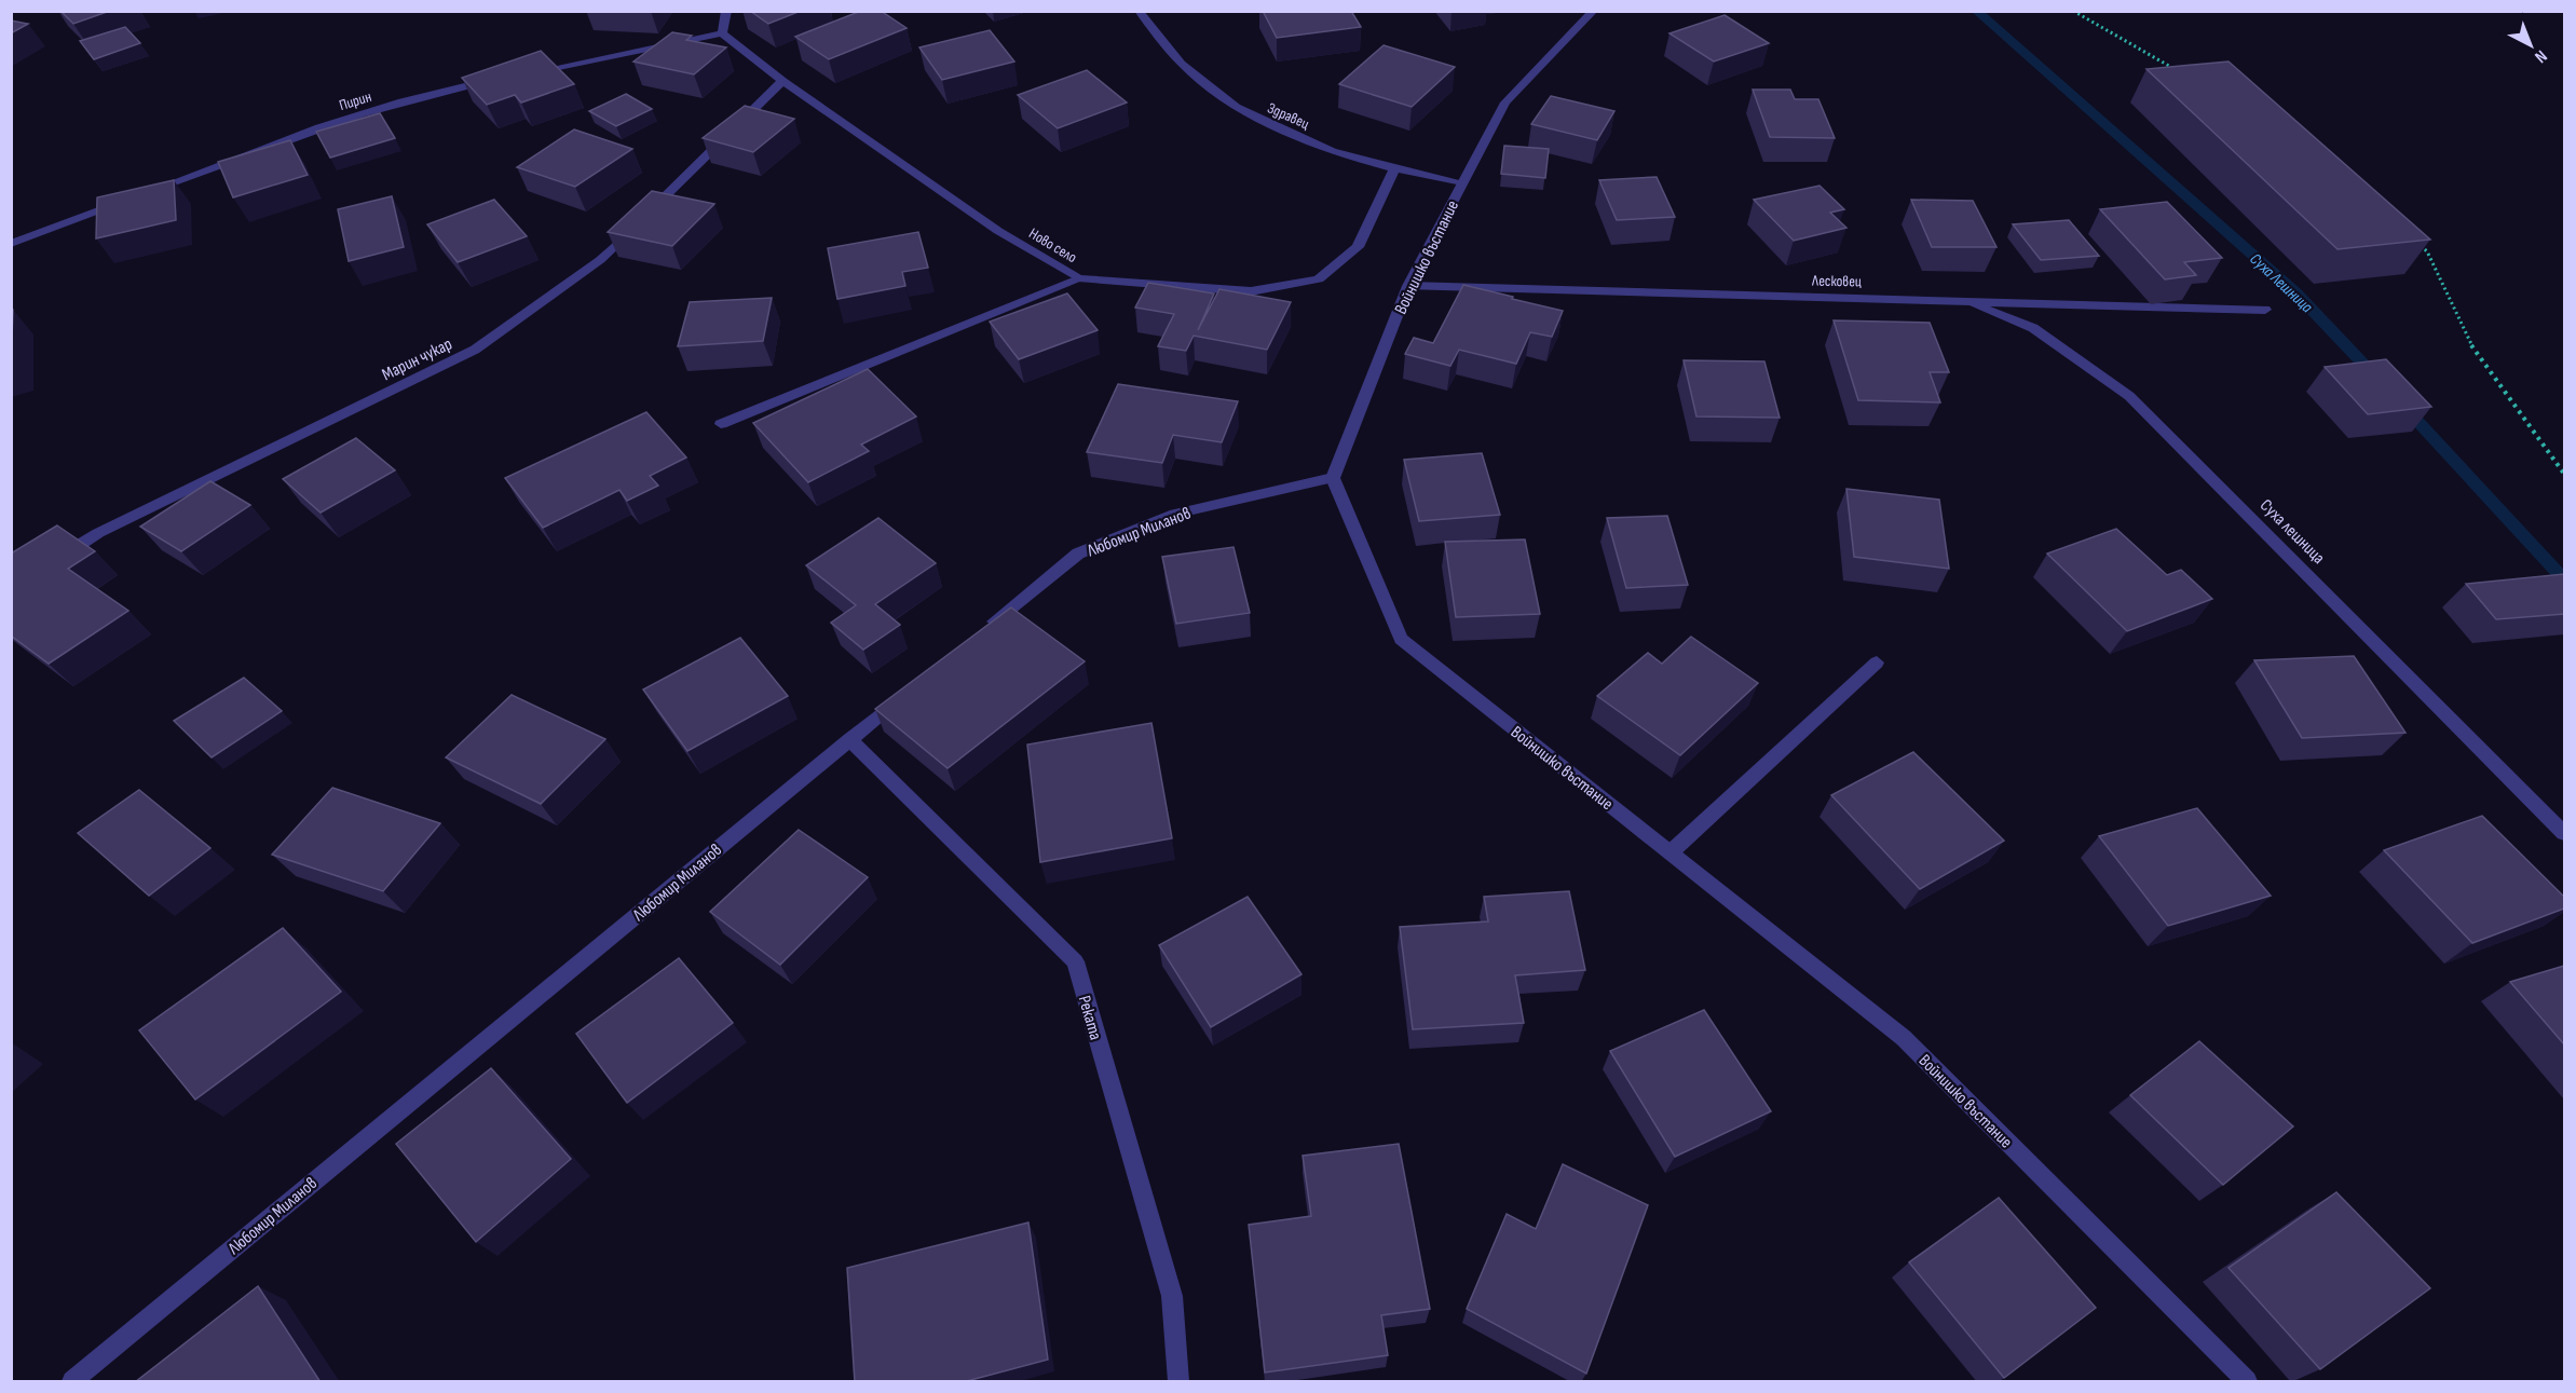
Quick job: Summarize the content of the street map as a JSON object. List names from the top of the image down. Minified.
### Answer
{"streets":{"street":["Пирин","Здравец","Ново село","Войнишко въстание","Лесковец","Марин чукар","Любомир Миланов","Суха лешница","Реката"]},"crossings":[["Здравец","Ново село"],["Здравец","Войнишко въстание"],["Ново село","Марин чукар"],["Войнишко въстание","Лесковец"],["Войнишко въстание","Любомир Миланов"],["Лесковец","Суха лешница"],["Любомир Миланов","Реката"]],"water":["Суха Лешница"],"north":"bottom right"}
